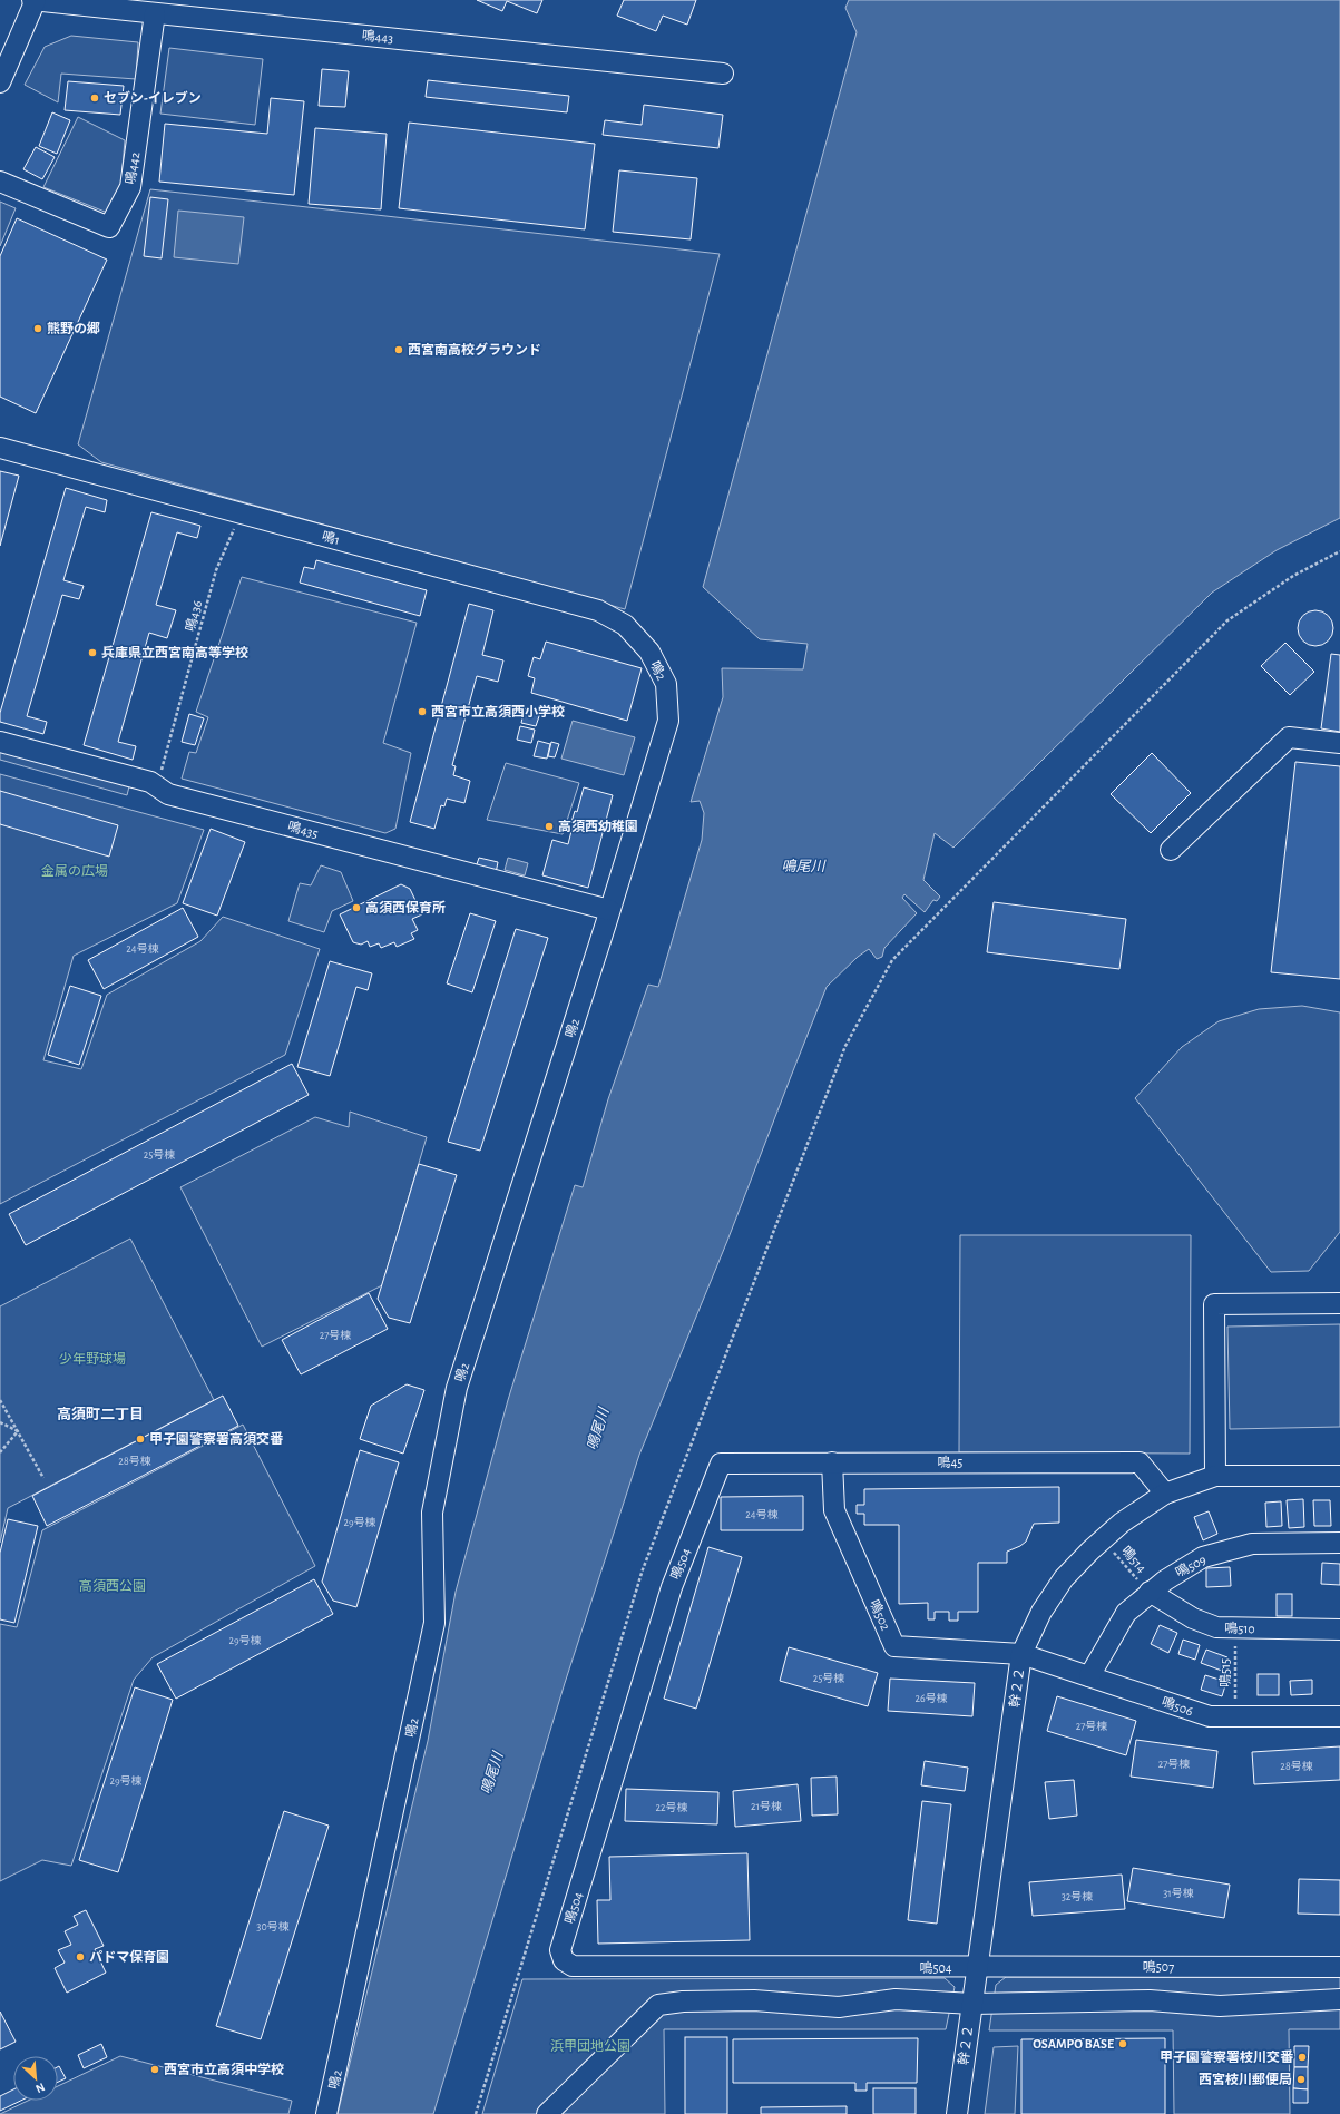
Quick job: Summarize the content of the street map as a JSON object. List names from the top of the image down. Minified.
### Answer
{"streets":{"street":["鳴443","鳴442","鳴1","鳴2","鳴435","鳴45","鳴504","鳴509","鳴502","鳴510","幹２２","鳴506","鳴507"],"path":["鳴436","鳴514","鳴515"]},"crossings":[["鳴443","鳴442"],["鳴1","鳴436"],["鳴1","鳴2"],["鳴436","鳴435"],["鳴2","鳴435"],["鳴45","鳴504"],["鳴45","鳴502"],["鳴45","幹２２"],["鳴514","鳴509"],["鳴514","鳴510"],["鳴514","幹２２"],["鳴504","幹２２"],["鳴504","鳴507"],["鳴509","鳴510"],["鳴509","鳴506"],["鳴502","幹２２"],["鳴502","鳴506"],["鳴510","鳴515"],["鳴515","鳴506"],["幹２２","鳴506"],["幹２２","鳴507"]],"districts":["高須町二丁目"],"water":["鳴尾川"],"parks":["金属の広場","少年野球場","高須西公園","浜甲団地公園"],"places":["セブン-イレブン","熊野の郷","西宮南高校グラウンド","兵庫県立西宮南高等学校","西宮市立高須西小学校","高須西幼稚園","高須西保育所","甲子園警察署高須交番","パドマ保育園","OSAMPO BASE","甲子園警察署枝川交番","西宮市立高須中学校","西宮枝川郵便局"],"house_numbers":["24号棟","25号棟","27号棟","28号棟","24号棟","29号棟","29号棟","25号棟","26号棟","27号棟","27号棟","28号棟","29号棟","21号棟","22号棟","31号棟","32号棟","30号棟"],"north":"bottom right"}
